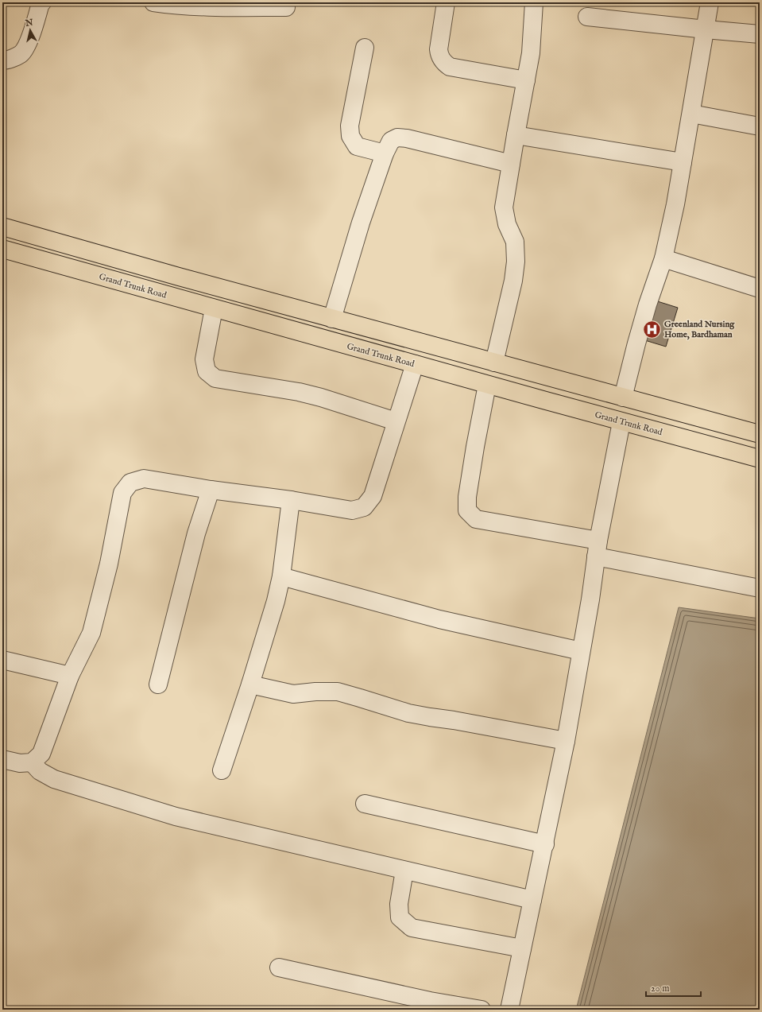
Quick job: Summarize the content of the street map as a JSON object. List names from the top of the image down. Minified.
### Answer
{"streets":{"main road":["Grand Trunk Road"]},"places":{"hospital":["Greenland Nursing Home, Bardhaman"]},"scale_bar":"20 m","north":"top"}
